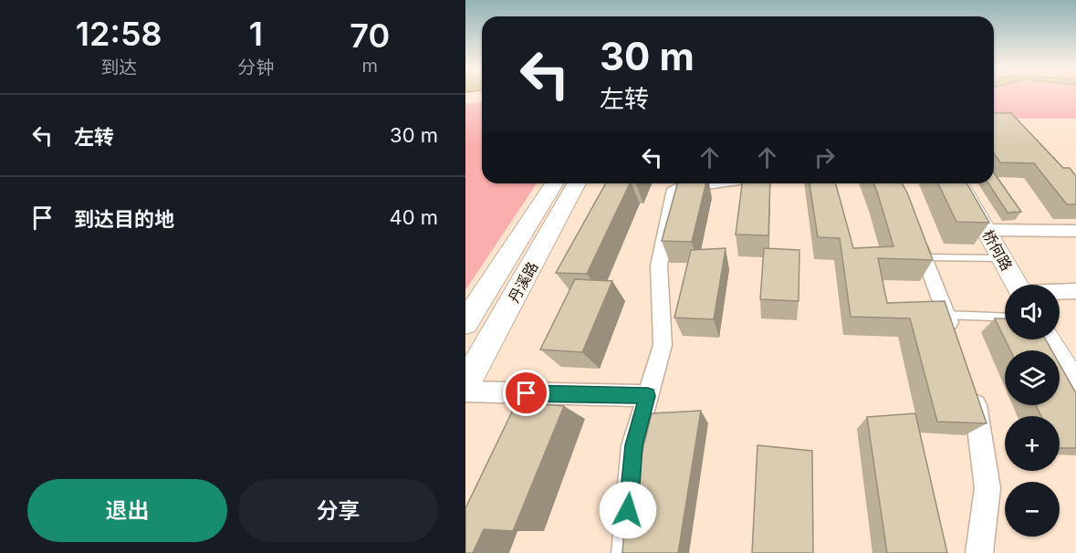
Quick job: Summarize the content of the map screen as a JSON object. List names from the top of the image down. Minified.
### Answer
{"streets":{"main road":["桥何路","丹溪路"]},"page":{"eta":["12:58","到达","1","分钟","70","m"],"turn":["30 m","左转"],"list":[{"name":"左转","value":"30 m"},{"name":"到达目的地","value":"40 m"}],"map_buttons":["+","−"],"buttons":["退出","分享"]}}
